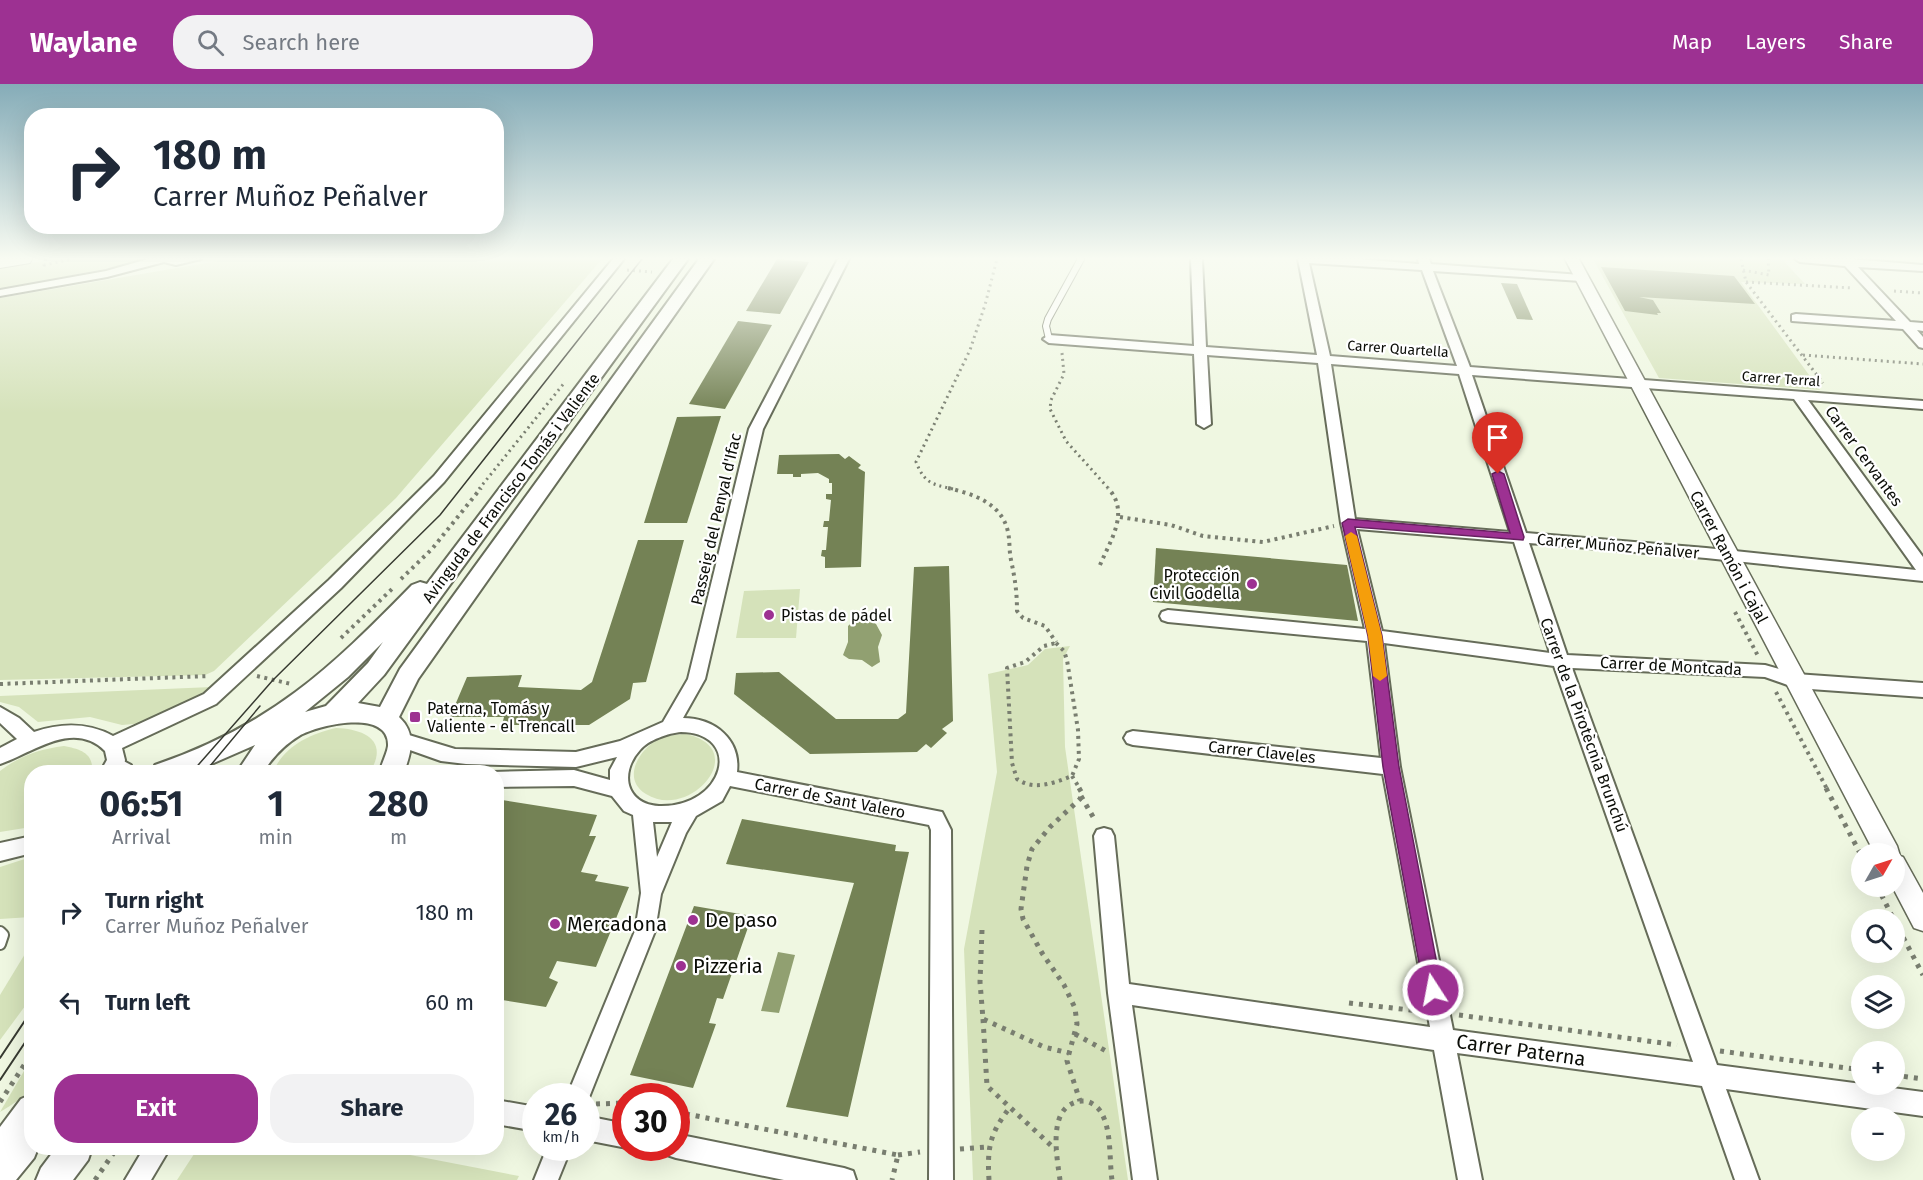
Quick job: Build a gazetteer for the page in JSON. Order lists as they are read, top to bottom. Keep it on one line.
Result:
{"streets":{"main road":["Avinguda de Francisco Tomás i Valiente"],"street":["Carrer Quartella","Carrer Terral","Carrer Cervantes","Passeig del Penyal d'Ifac","Carrer Muñoz Peñalver","Carrer Ramón i Cajal","Carrer de Montcada","Carrer de la Pirotècnia Brunchú","Carrer Claveles","Carrer de Sant Valero","Carrer Paterna"]},"crossings":[["Carrer Quartella","Carrer Terral"],["Carrer Quartella","Carrer Ramón i Cajal"],["Carrer Quartella","Carrer de la Pirotècnia Brunchú"],["Carrer Terral","Carrer Cervantes"],["Carrer Terral","Carrer Ramón i Cajal"],["Passeig del Penyal d'Ifac","Carrer de Sant Valero"],["Carrer Muñoz Peñalver","Carrer Ramón i Cajal"],["Carrer Muñoz Peñalver","Carrer de la Pirotècnia Brunchú"],["Carrer Ramón i Cajal","Carrer de Montcada"],["Carrer de Montcada","Carrer de la Pirotècnia Brunchú"],["Carrer de la Pirotècnia Brunchú","Carrer Paterna"]],"places":{"other":["Protección Civil Godella","Pistas de pádel","De paso","Mercadona","Pizzeria"],"transit":["Paterna, Tomás y Valiente - el Trencall"]},"north":"top right","page":{"header":"Waylane","search":"Search here","nav":["Map","Layers","Share"],"turn":["180 m","Carrer Muñoz Peñalver"],"eta":["06:51","Arrival","1","min","280","m"],"map_buttons":["+","−"],"list":[{"name":"Turn right","note":"Carrer Muñoz Peñalver","value":"180 m"},{"name":"Turn left","value":"60 m"}],"buttons":["Exit","Share"],"speed":"26 km/h","limit":"30"}}
